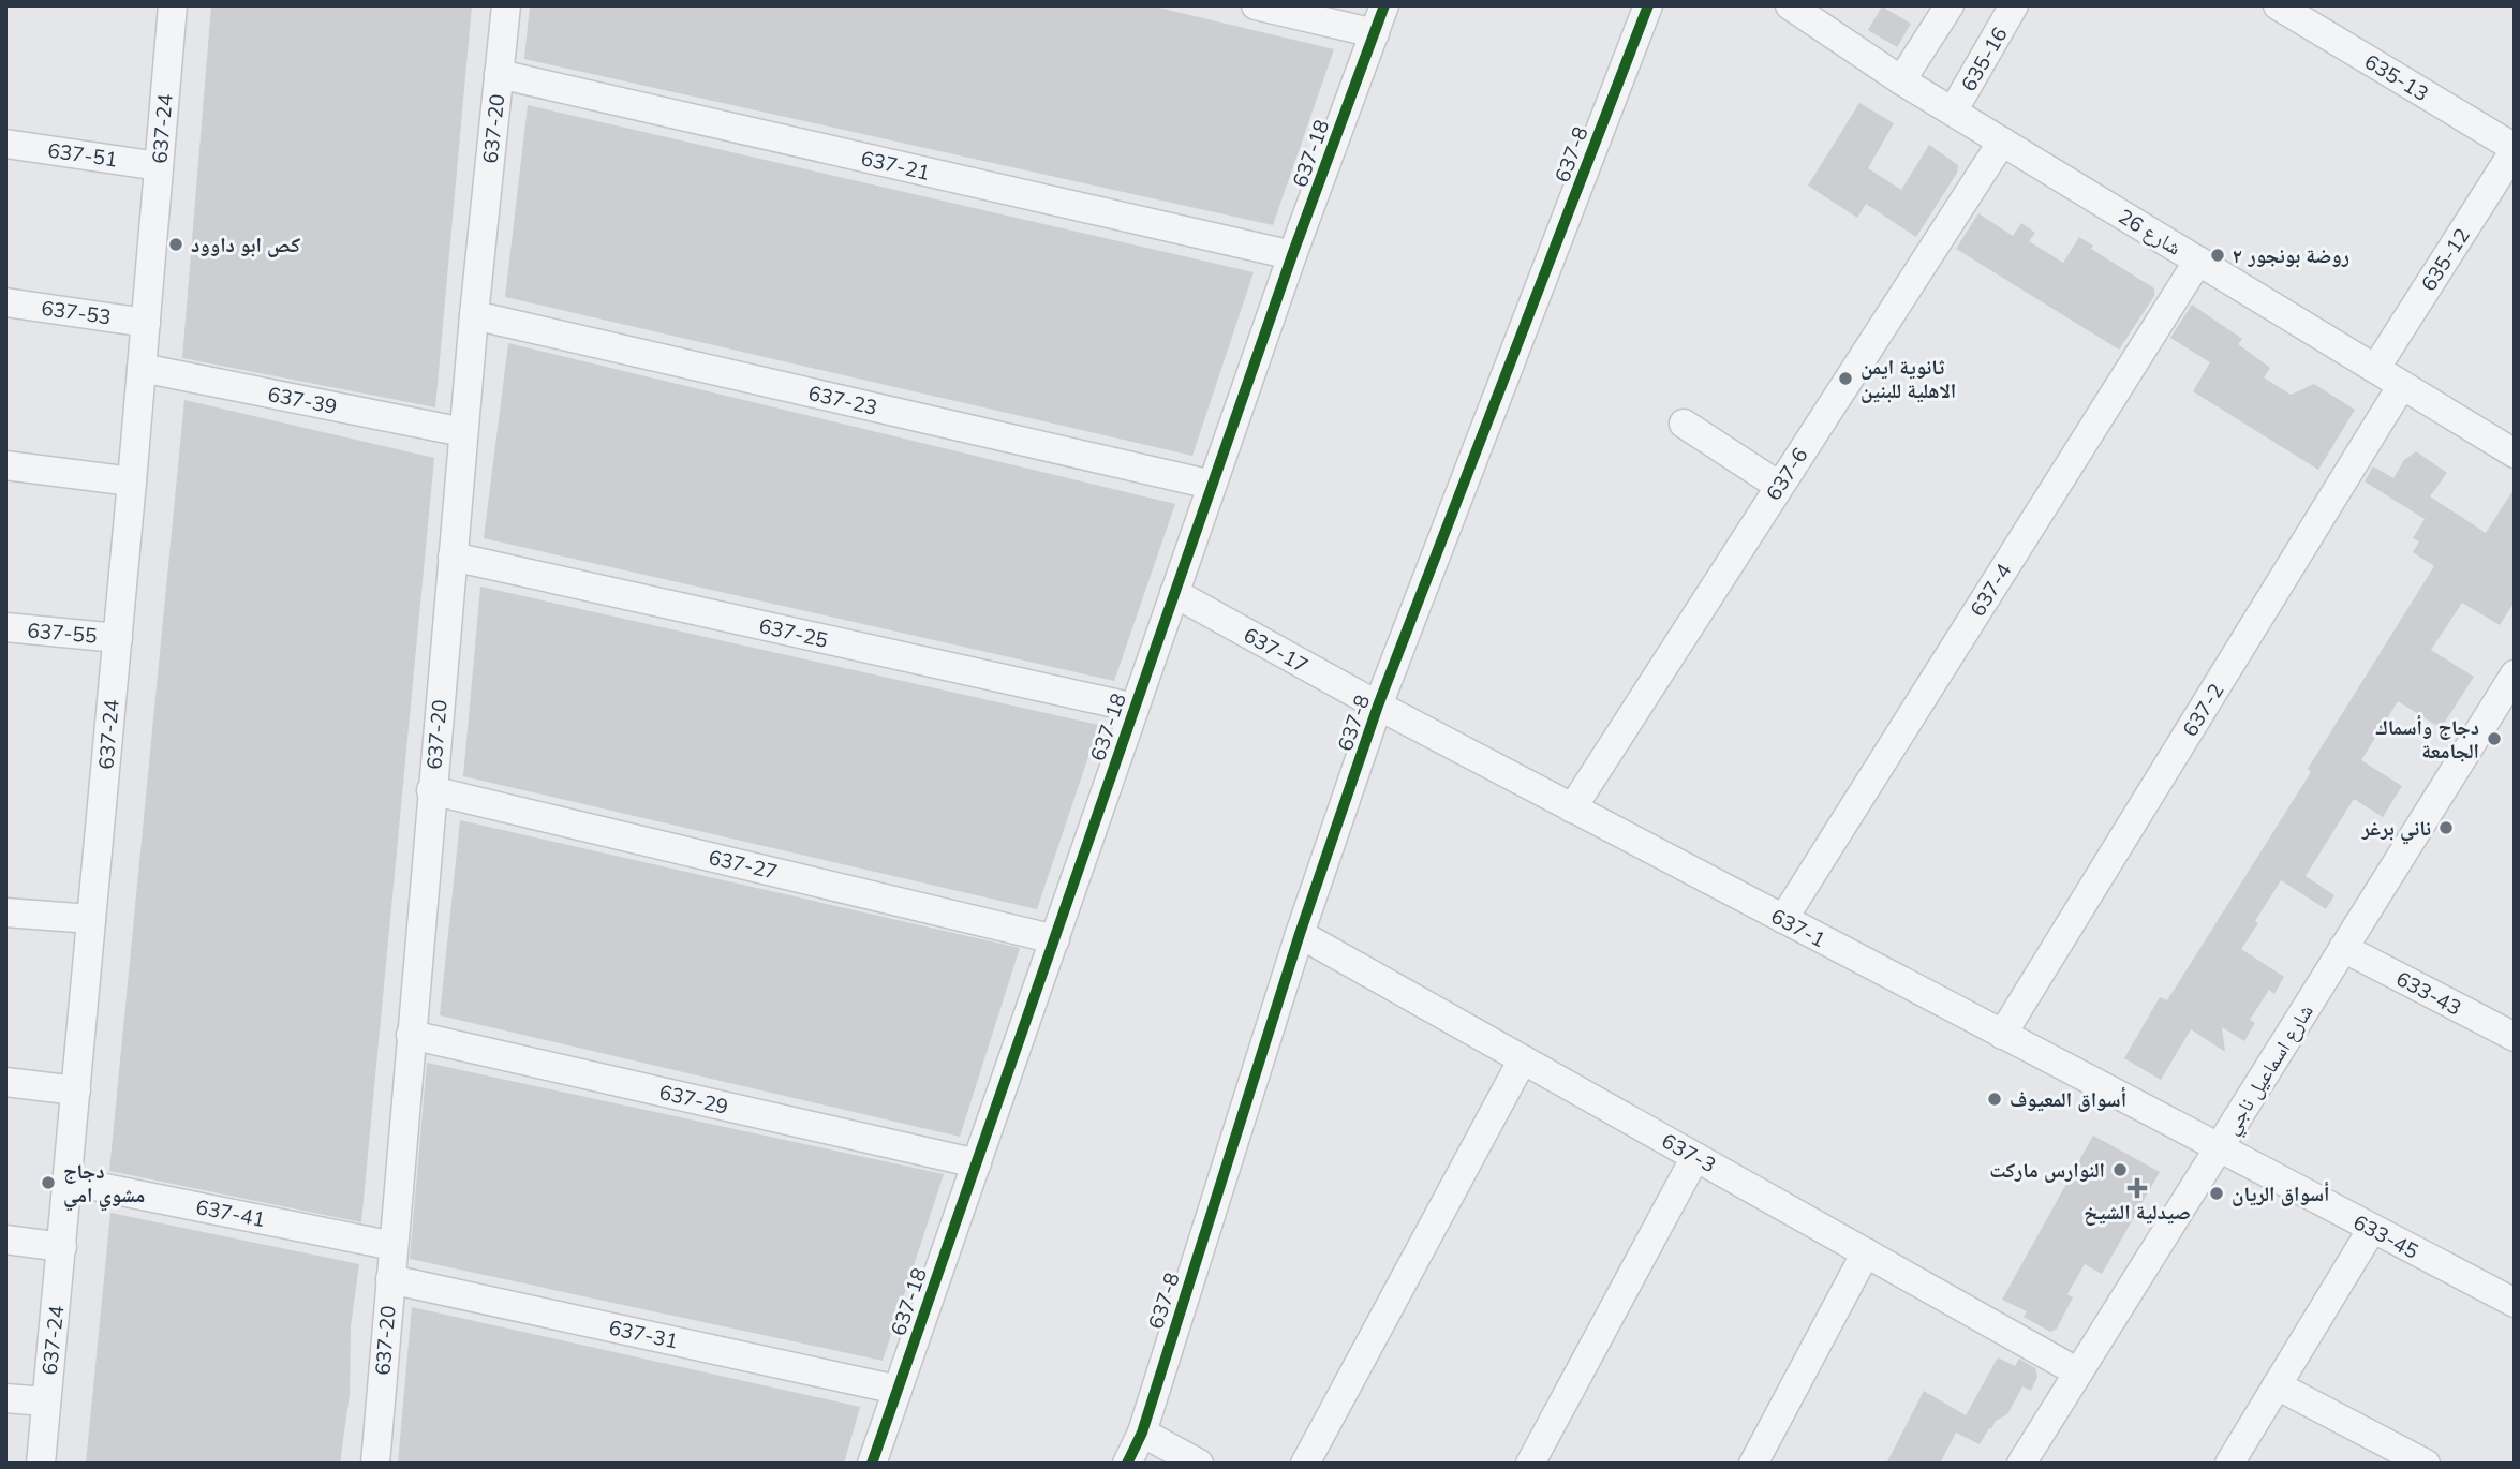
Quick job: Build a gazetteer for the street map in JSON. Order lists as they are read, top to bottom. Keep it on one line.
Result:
{"streets":{"street":["635-16","635-13","637-24","637-20","637-18","637-51","637-8","637-21","شارع 26","635-12","637-53","637-39","637-23","637-6","637-4","637-55","637-25","637-17","637-2","637-27","637-1","633-43","شارع اسماعيل ناجي","637-29","637-3","637-41","633-45","637-31"]},"crossings":[["635-16","شارع 26"],["635-13","635-12"],["637-24","637-51"],["637-24","637-53"],["637-24","637-39"],["637-24","637-55"],["637-24","637-41"],["637-20","637-21"],["637-20","637-39"],["637-20","637-23"],["637-20","637-25"],["637-20","637-27"],["637-20","637-29"],["637-20","637-41"],["637-20","637-31"],["637-18","637-21"],["637-18","637-23"],["637-18","637-25"],["637-18","637-17"],["637-18","637-27"],["637-18","637-29"],["637-18","637-31"],["637-8","637-17"],["637-8","637-1"],["637-8","637-3"],["شارع 26","635-12"],["شارع 26","637-6"],["شارع 26","637-4"],["شارع 26","637-2"],["637-6","637-1"],["637-4","637-1"],["637-17","637-1"],["637-2","637-1"],["637-1","شارع اسماعيل ناجي"],["637-1","633-45"],["633-43","شارع اسماعيل ناجي"],["شارع اسماعيل ناجي","637-3"],["شارع اسماعيل ناجي","633-45"]],"places":{"other":["كص ابو داوود","روضة بونجور ٢","ثانوية ايمن الاهلية للبنين","دجاج وأسماك الجامعة","ناني برغر","أسواق المعيوف","النوارس ماركت","دجاج مشوي امي","أسواق الريان"],"health":["صيدلية الشيخ"]}}
